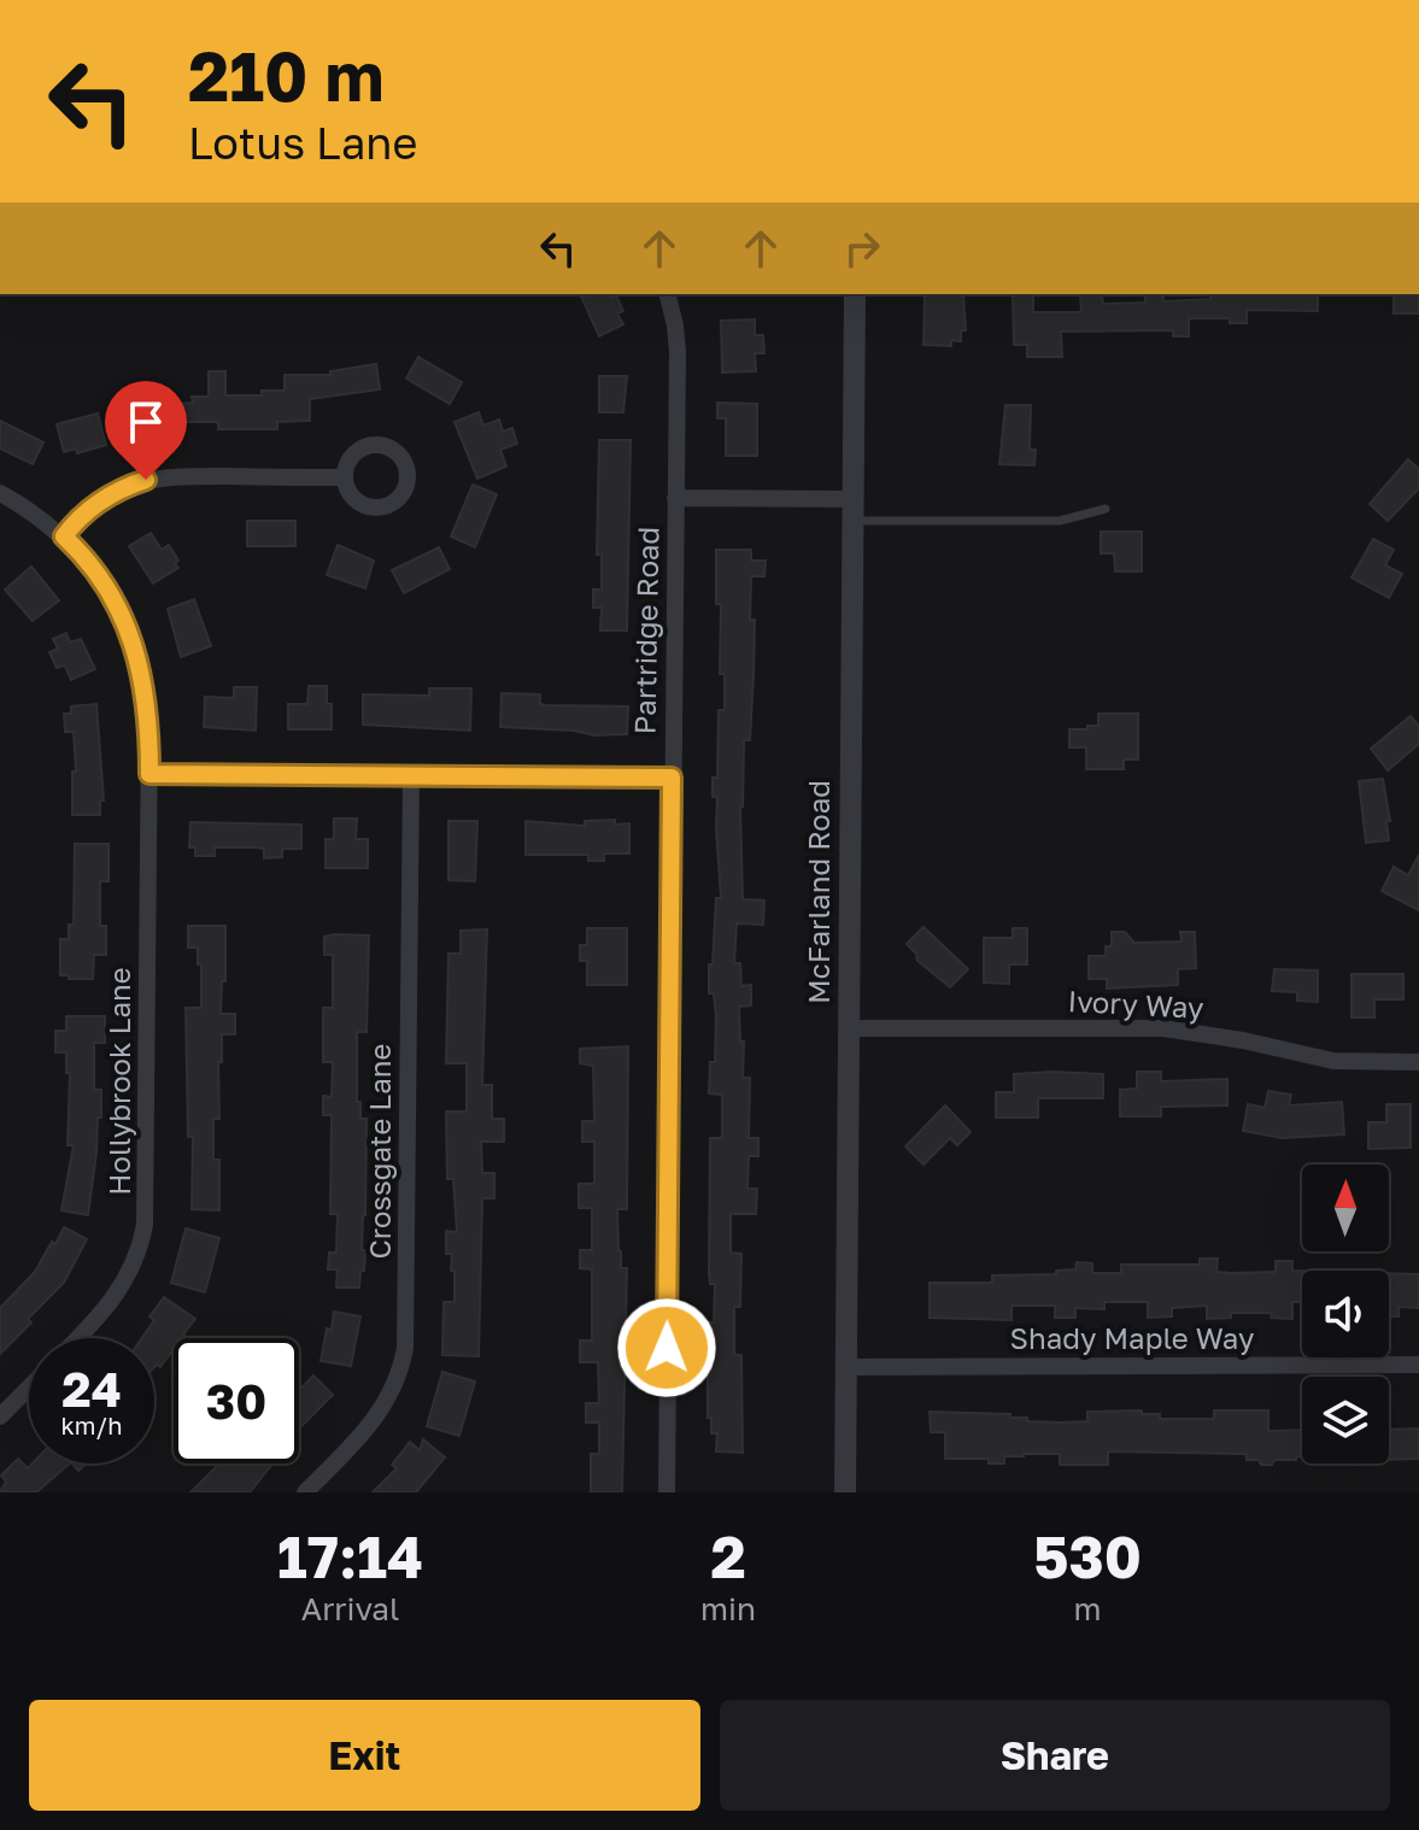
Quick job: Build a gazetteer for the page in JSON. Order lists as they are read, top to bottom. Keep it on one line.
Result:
{"streets":{"street":["Partridge Road","McFarland Road","Ivory Way","Hollybrook Lane","Crossgate Lane","Shady Maple Way"]},"crossings":[["McFarland Road","Ivory Way"],["McFarland Road","Shady Maple Way"]],"north":"top","page":{"turn":["210 m","Lotus Lane"],"speed":"24 km/h","limit":"30","eta":["17:14","Arrival","2","min","530","m"],"buttons":["Exit","Share"]}}
